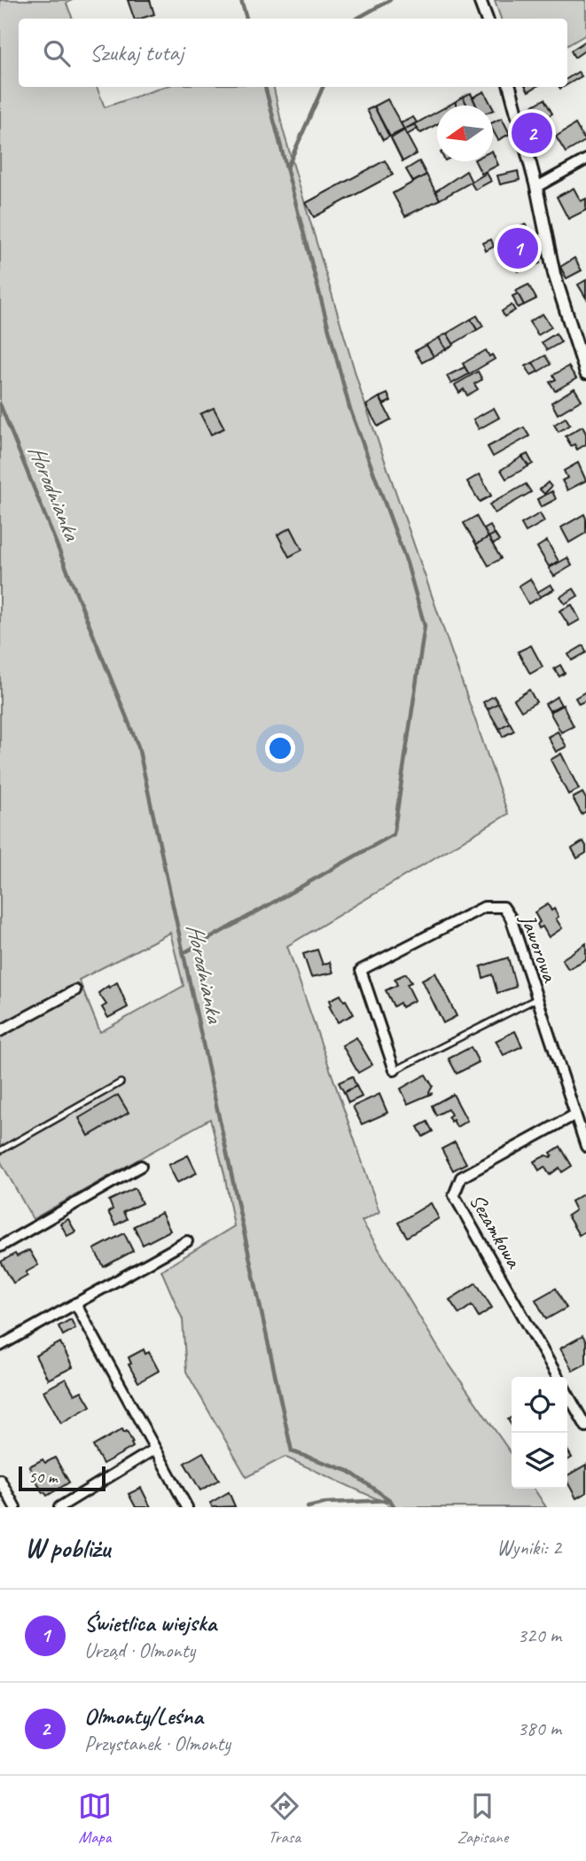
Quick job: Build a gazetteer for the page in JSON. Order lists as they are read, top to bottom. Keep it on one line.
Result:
{"streets":{"street":["Jaworowa","Sezamkowa"]},"crossings":[["Jaworowa","Sezamkowa"]],"water":["Horodnianka"],"scale_bar":"50 m","north":"left","page":{"search":"Szukaj tutaj","pins":["2","1"],"scale":"50 m","heading":["W pobliżu","Wyniki: 2"],"list":[{"mark":"1","name":"Świetlica wiejska","note":"Urząd · Olmonty","value":"320 m"},{"mark":"2","name":"Olmonty/Leśna","note":"Przystanek · Olmonty","value":"380 m"}],"nav":["Mapa","Trasa","Zapisane"]}}
